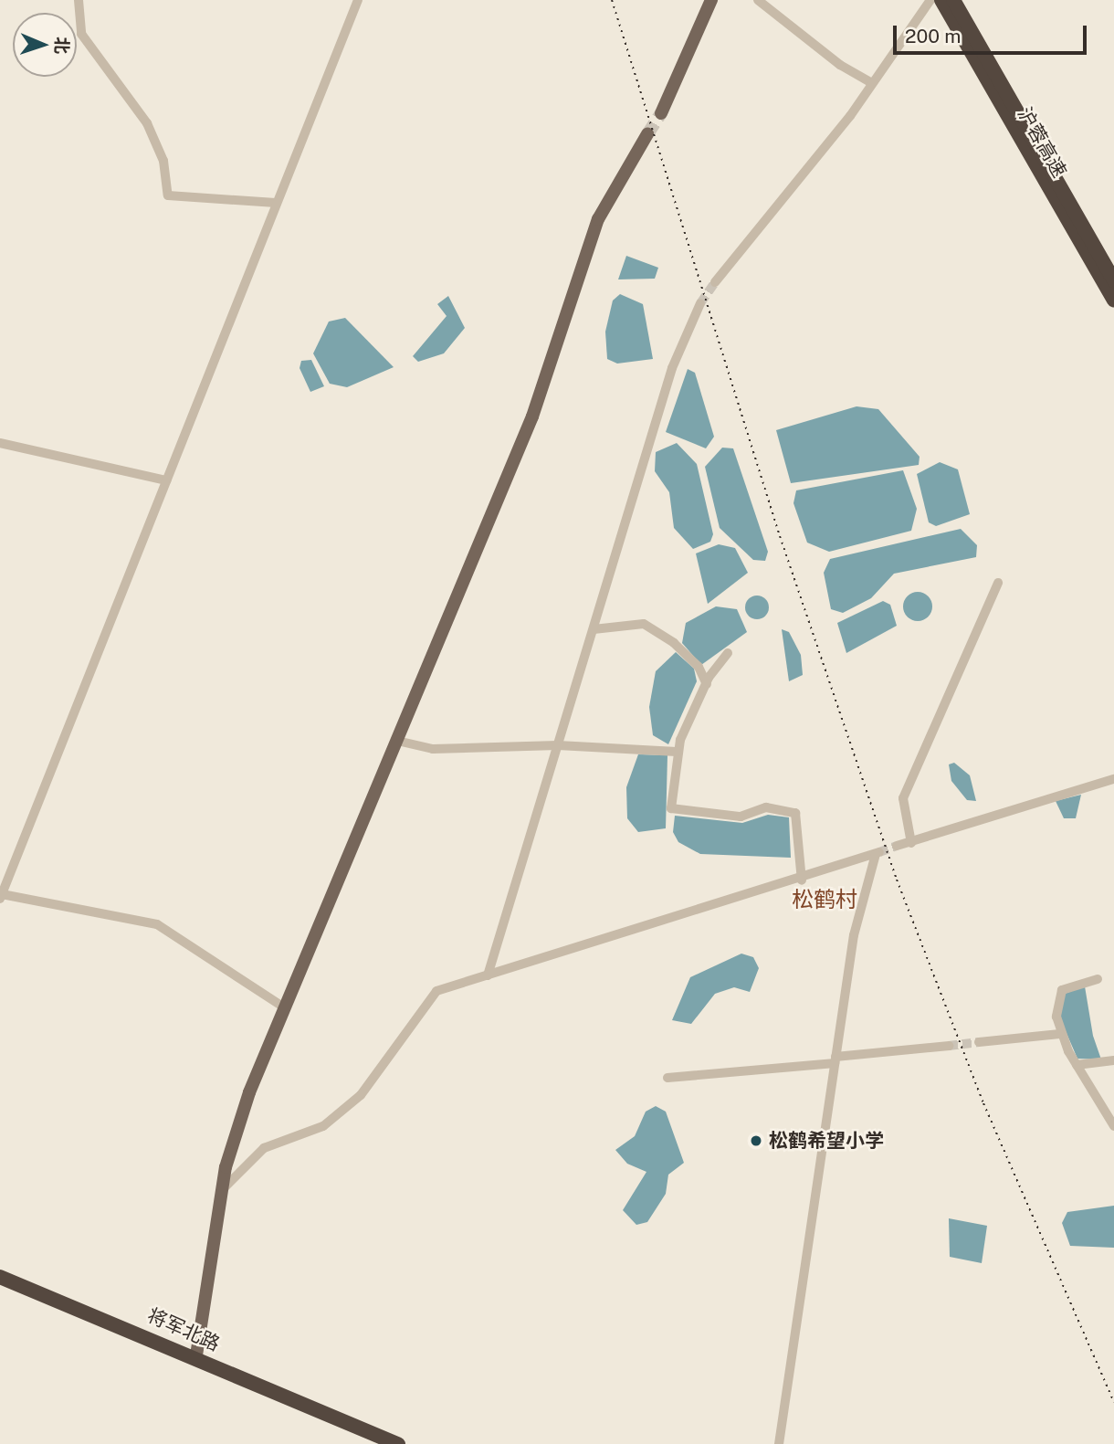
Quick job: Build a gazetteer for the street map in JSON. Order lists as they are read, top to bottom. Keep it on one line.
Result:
{"streets":{"highway":["沪蓉高速","将军北路"]},"districts":["松鹤村"],"places":["松鹤希望小学"],"scale_bar":"200 m","north":"right"}
